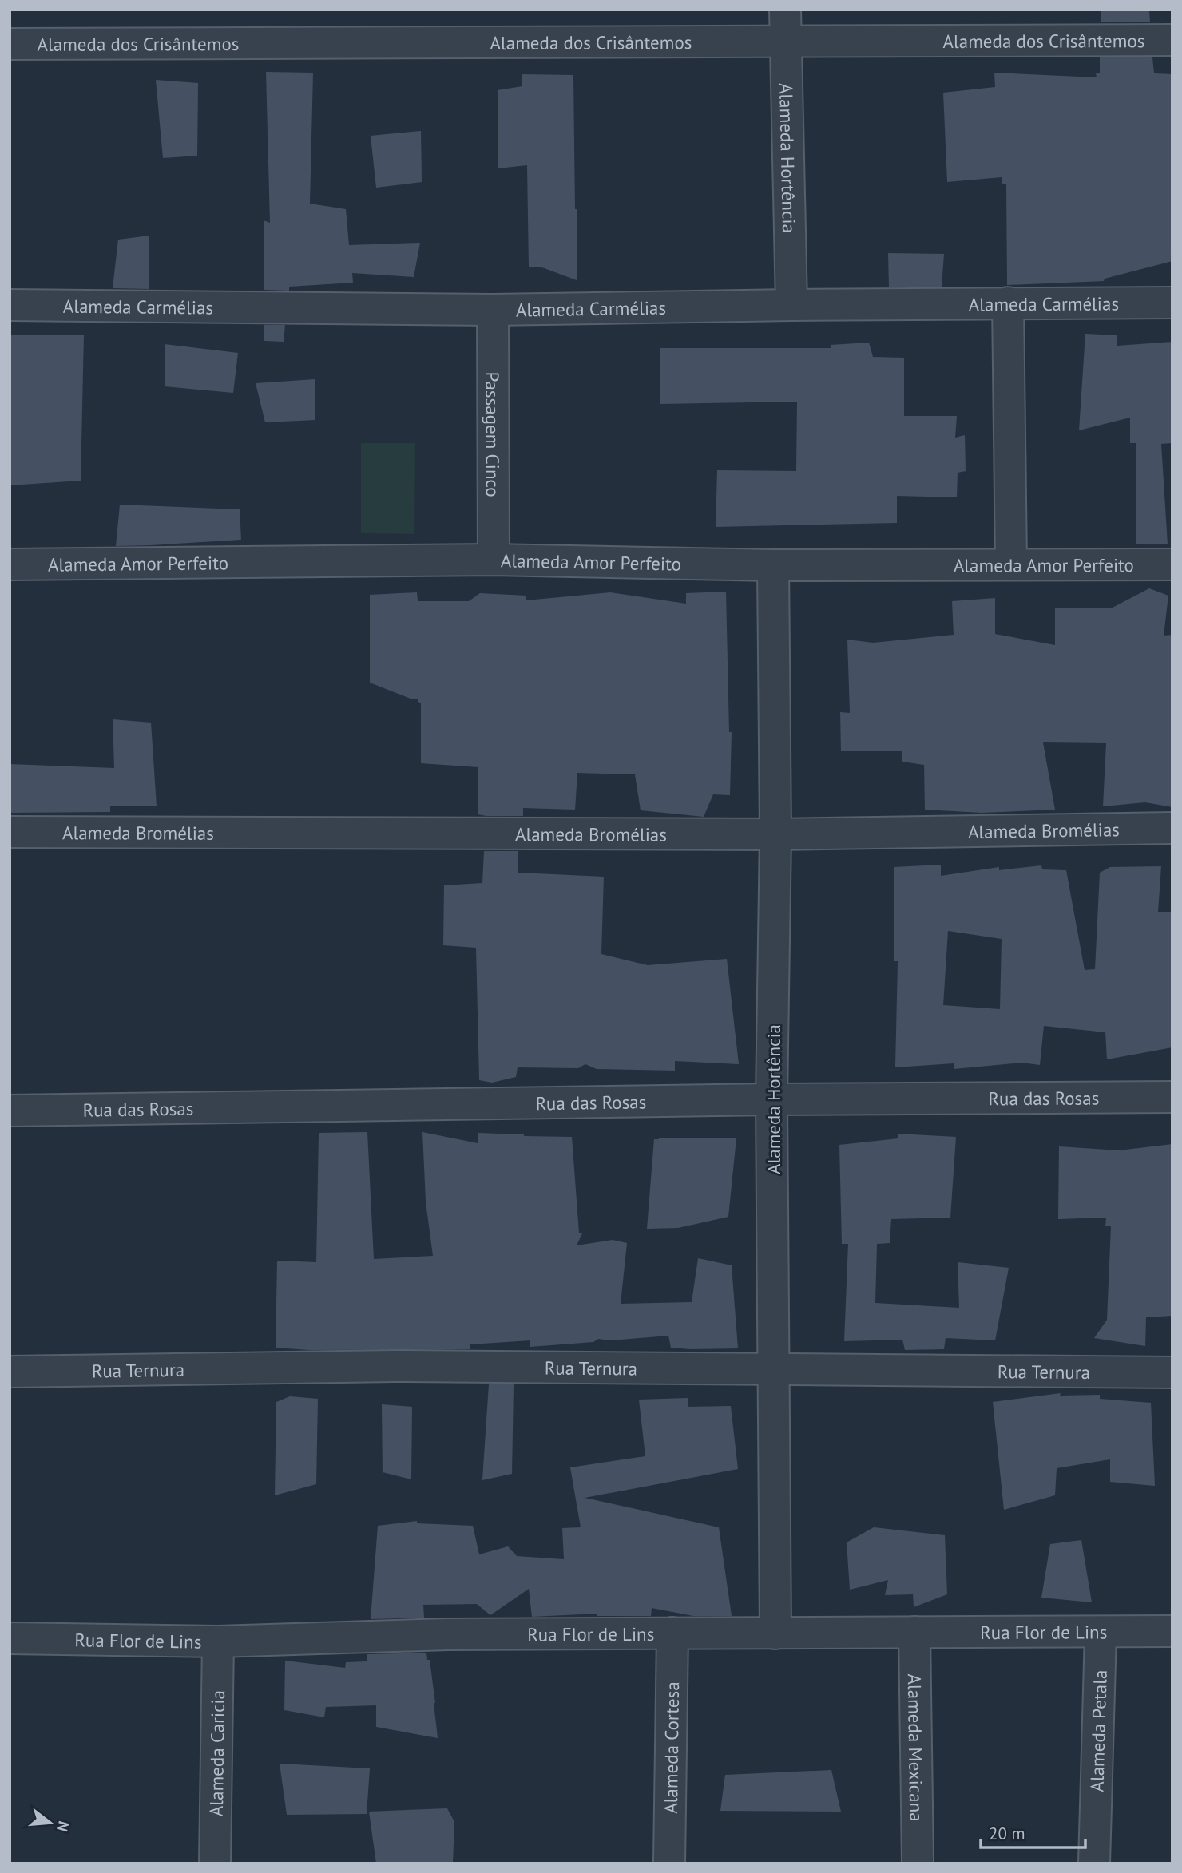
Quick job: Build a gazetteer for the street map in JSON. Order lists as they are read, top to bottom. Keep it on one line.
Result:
{"streets":{"street":["Alameda dos Crisântemos","Alameda Hortência","Alameda Carmélias","Passagem Cinco","Alameda Amor Perfeito","Alameda Bromélias","Rua das Rosas","Rua Ternura","Rua Flor de Lins","Alameda Petala","Alameda Cortesa","Alameda Mexicana","Alameda Caricia"]},"crossings":[["Alameda dos Crisântemos","Alameda Hortência"],["Alameda Hortência","Alameda Carmélias"],["Alameda Hortência","Alameda Amor Perfeito"],["Alameda Hortência","Alameda Bromélias"],["Alameda Hortência","Rua das Rosas"],["Alameda Hortência","Rua Ternura"],["Alameda Hortência","Rua Flor de Lins"],["Alameda Carmélias","Passagem Cinco"],["Passagem Cinco","Alameda Amor Perfeito"],["Rua Flor de Lins","Alameda Petala"],["Rua Flor de Lins","Alameda Cortesa"],["Rua Flor de Lins","Alameda Mexicana"],["Rua Flor de Lins","Alameda Caricia"]],"scale_bar":"20 m","north":"right"}
